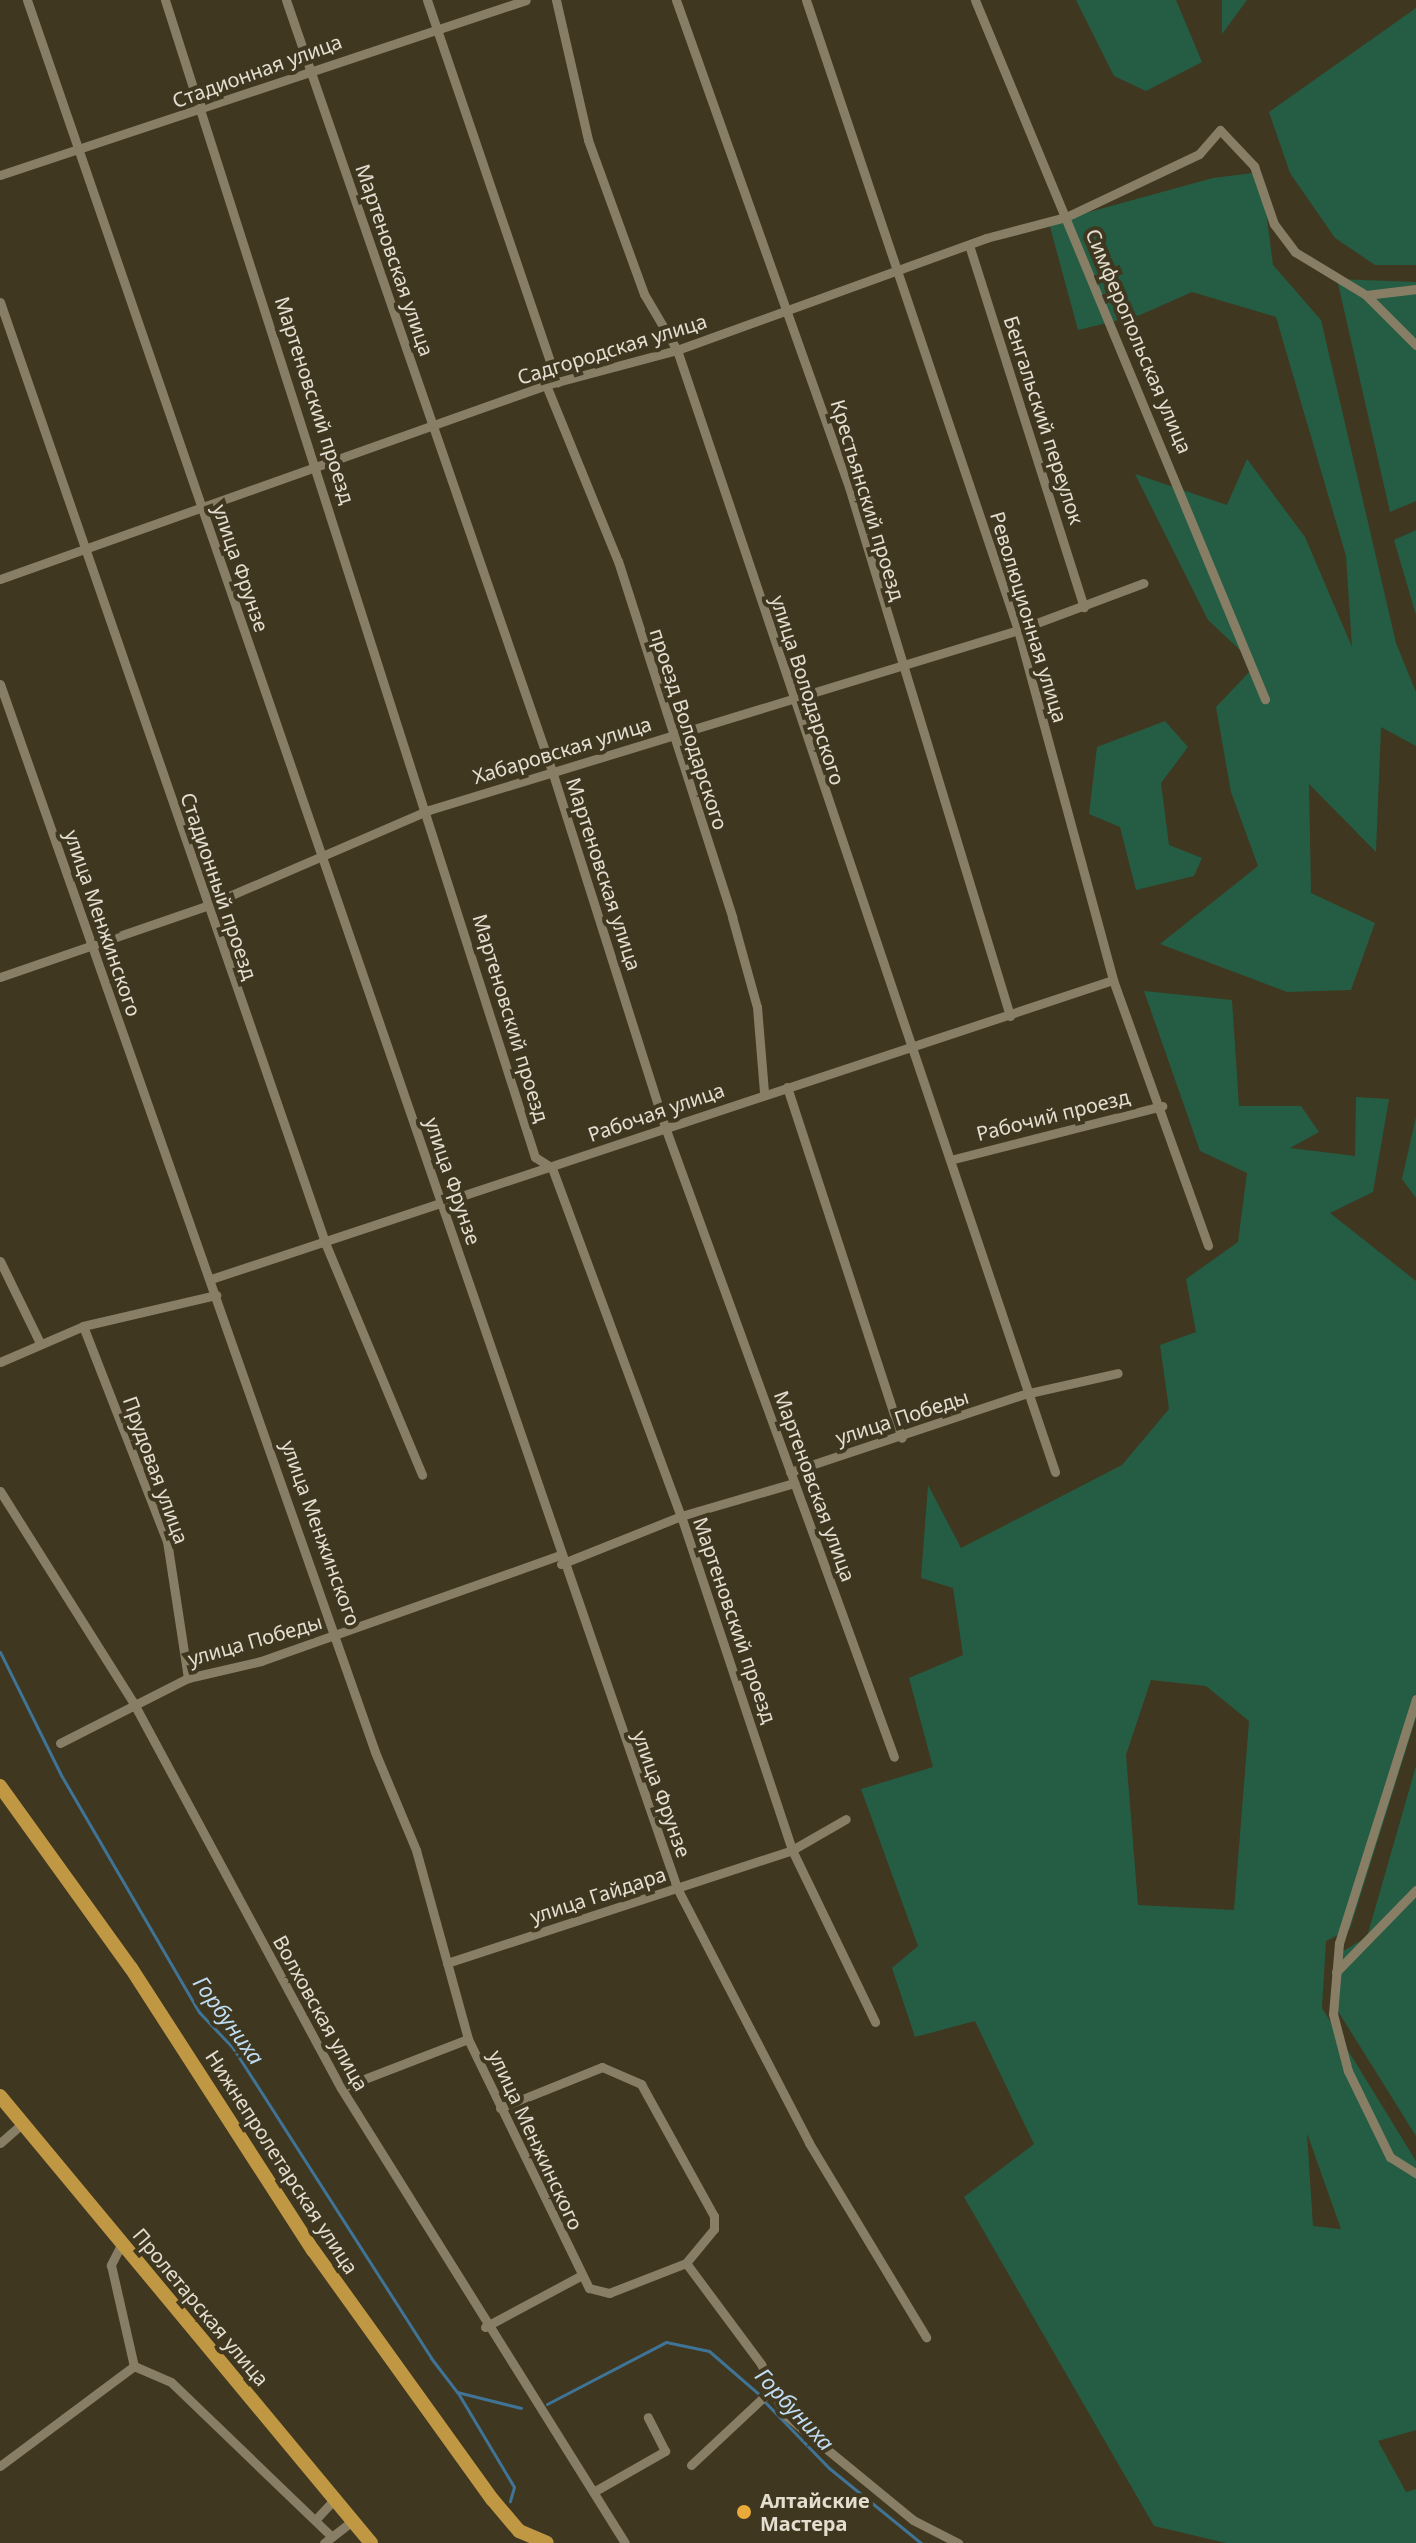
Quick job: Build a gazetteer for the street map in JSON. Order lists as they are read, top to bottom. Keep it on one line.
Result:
{"streets":{"main road":["Нижнепролетарская улица","Пролетарская улица"],"street":["Стадионная улица","Мартеновская улица","Симферопольская улица","Садгородская улица","Мартеновский проезд","Бенгальский переулок","Крестьянский проезд","улица Фрунзе","Революционная улица","улица Володарского","проезд Володарского","Хабаровская улица","Стадионный проезд","улица Менжинского","Рабочая улица","Рабочий проезд","улица Победы","Прудовая улица","улица Гайдара","Волховская улица"]},"crossings":[["Стадионная улица","Мартеновская улица"],["Стадионная улица","Мартеновский проезд"],["Стадионная улица","улица Фрунзе"],["Мартеновская улица","Садгородская улица"],["Мартеновская улица","Хабаровская улица"],["Мартеновская улица","Рабочая улица"],["Мартеновская улица","улица Победы"],["Симферопольская улица","Садгородская улица"],["Садгородская улица","Мартеновский проезд"],["Садгородская улица","Бенгальский переулок"],["Садгородская улица","Крестьянский проезд"],["Садгородская улица","улица Фрунзе"],["Садгородская улица","Революционная улица"],["Садгородская улица","улица Володарского"],["Садгородская улица","проезд Володарского"],["Садгородская улица","Стадионный проезд"],["Мартеновский проезд","Хабаровская улица"],["Мартеновский проезд","Рабочая улица"],["Мартеновский проезд","улица Победы"],["Мартеновский проезд","улица Гайдара"],["Бенгальский переулок","Хабаровская улица"],["Крестьянский проезд","Хабаровская улица"],["Крестьянский проезд","Рабочая улица"],["улица Фрунзе","Хабаровская улица"],["улица Фрунзе","Рабочая улица"],["улица Фрунзе","улица Победы"],["улица Фрунзе","улица Гайдара"],["Революционная улица","Хабаровская улица"],["Революционная улица","Рабочая улица"],["Революционная улица","Рабочий проезд"],["улица Володарского","Хабаровская улица"],["улица Володарского","Рабочая улица"],["улица Володарского","Рабочий проезд"],["улица Володарского","улица Победы"],["проезд Володарского","Хабаровская улица"],["проезд Володарского","Рабочая улица"],["Хабаровская улица","Стадионный проезд"],["Хабаровская улица","улица Менжинского"],["Стадионный проезд","Рабочая улица"],["улица Менжинского","Рабочая улица"],["улица Менжинского","улица Победы"],["улица Менжинского","улица Гайдара"],["улица Победы","Прудовая улица"],["улица Победы","Волховская улица"]],"water":["Горбуниха"],"places":["Алтайские Мастера"]}
